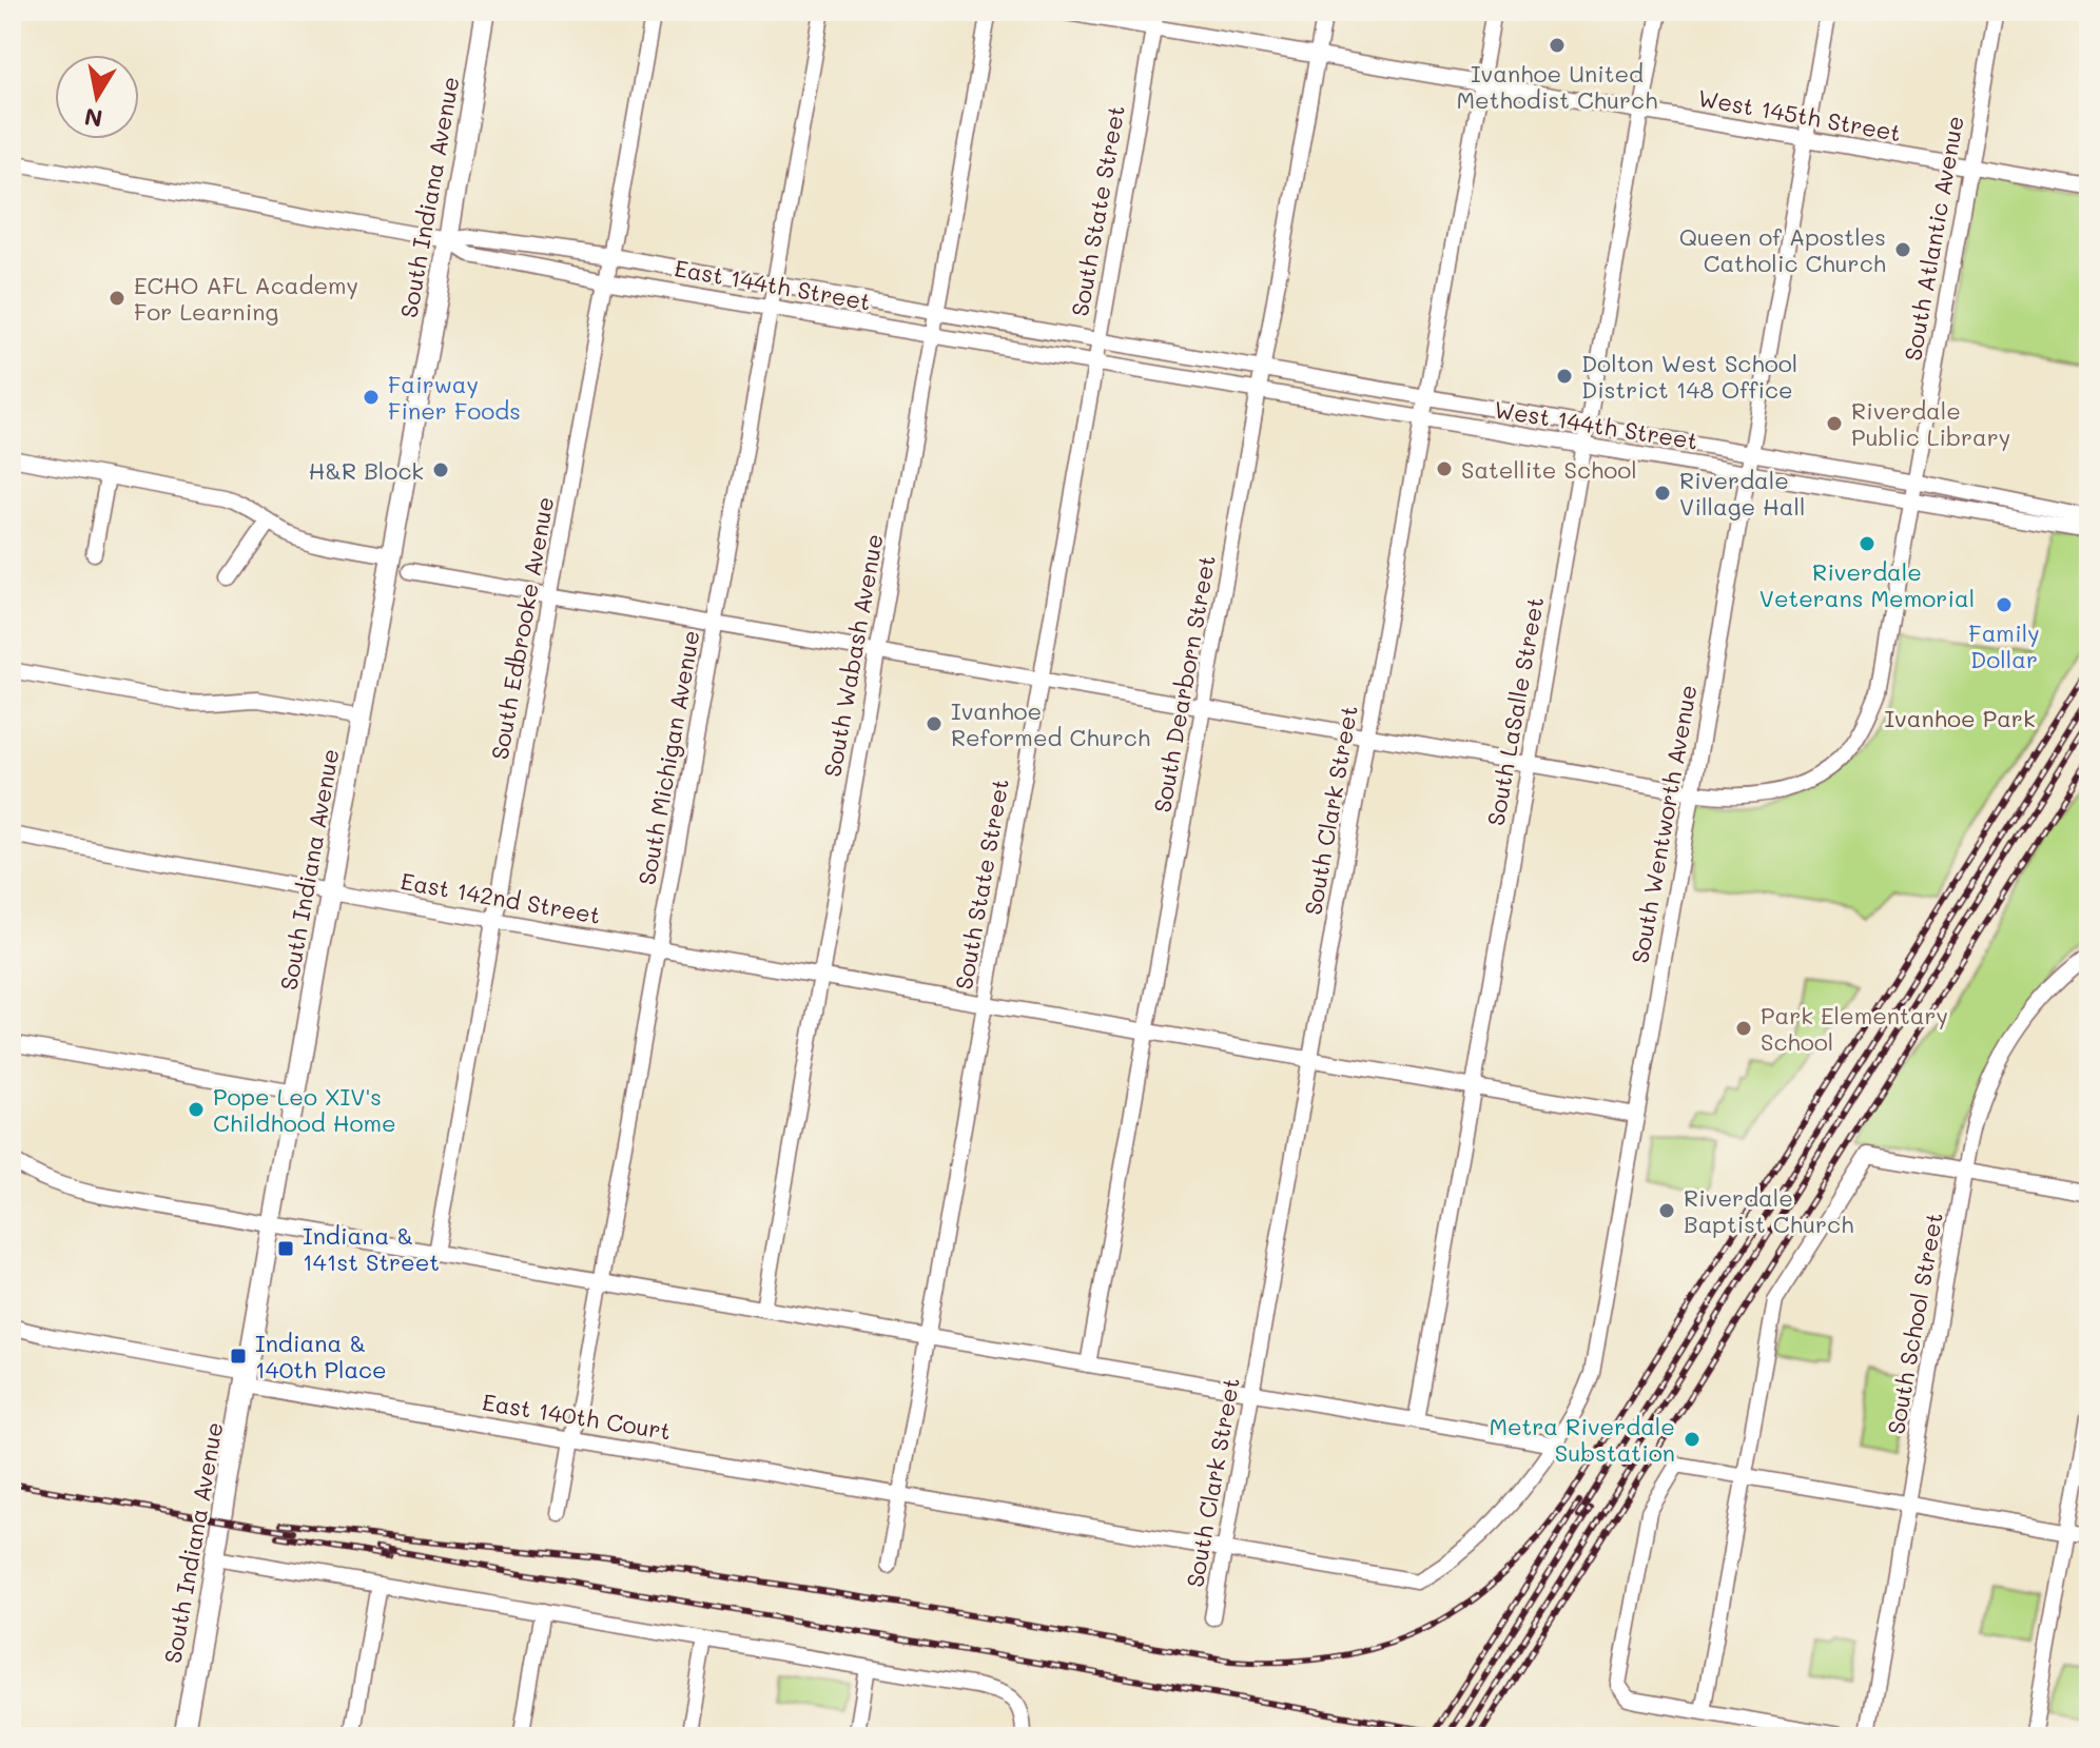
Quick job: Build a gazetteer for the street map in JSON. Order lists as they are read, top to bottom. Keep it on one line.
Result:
{"streets":{"main road":["South Indiana Avenue"],"street":["West 145th Street","South State Street","South Atlantic Avenue","East 144th Street","West 144th Street","South Edbrooke Avenue","South Wabash Avenue","South Dearborn Street","South LaSalle Street","South Michigan Avenue","South Clark Street","South Wentworth Avenue","East 142nd Street","South School Street","East 140th Court"]},"crossings":[["West 145th Street","South State Street"],["West 145th Street","South Atlantic Avenue"],["West 145th Street","South Dearborn Street"],["West 145th Street","South LaSalle Street"],["West 145th Street","South Clark Street"],["West 145th Street","South Wentworth Avenue"],["South Indiana Avenue","East 144th Street"],["South Indiana Avenue","East 142nd Street"],["South Indiana Avenue","East 140th Court"],["South State Street","South Atlantic Avenue"],["South State Street","East 144th Street"],["South State Street","West 144th Street"],["South State Street","East 142nd Street"],["South State Street","East 140th Court"],["South Atlantic Avenue","West 144th Street"],["South Atlantic Avenue","South Edbrooke Avenue"],["South Atlantic Avenue","South Wabash Avenue"],["South Atlantic Avenue","South Dearborn Street"],["South Atlantic Avenue","South LaSalle Street"],["South Atlantic Avenue","South Michigan Avenue"],["South Atlantic Avenue","South Clark Street"],["South Atlantic Avenue","South Wentworth Avenue"],["East 144th Street","West 144th Street"],["East 144th Street","South Edbrooke Avenue"],["East 144th Street","South Wabash Avenue"],["East 144th Street","South Michigan Avenue"],["West 144th Street","South Dearborn Street"],["West 144th Street","South LaSalle Street"],["West 144th Street","South Clark Street"],["West 144th Street","South Wentworth Avenue"],["South Edbrooke Avenue","East 142nd Street"],["South Wabash Avenue","East 142nd Street"],["South Dearborn Street","East 142nd Street"],["South LaSalle Street","East 142nd Street"],["South Michigan Avenue","East 142nd Street"],["South Michigan Avenue","East 140th Court"],["South Clark Street","East 142nd Street"],["South Clark Street","East 140th Court"],["South Wentworth Avenue","East 142nd Street"],["South Wentworth Avenue","East 140th Court"]],"parks":["Ivanhoe Park"],"places":{"other":["Ivanhoe United Methodist Church","Queen of Apostles Catholic Church","ECHO AFL Academy For Learning","Dolton West School District 148 Office","Fairway Finer Foods","Riverdale Public Library","Satellite School","H&R Block","Riverdale Village Hall","Riverdale Veterans Memorial","Family Dollar","Ivanhoe Reformed Church","Park Elementary School","Pope Leo XIV's Childhood Home","Riverdale Baptist Church","Metra Riverdale Substation"],"transit":["Indiana & 141st Street","Indiana & 140th Place"]},"north":"bottom"}
